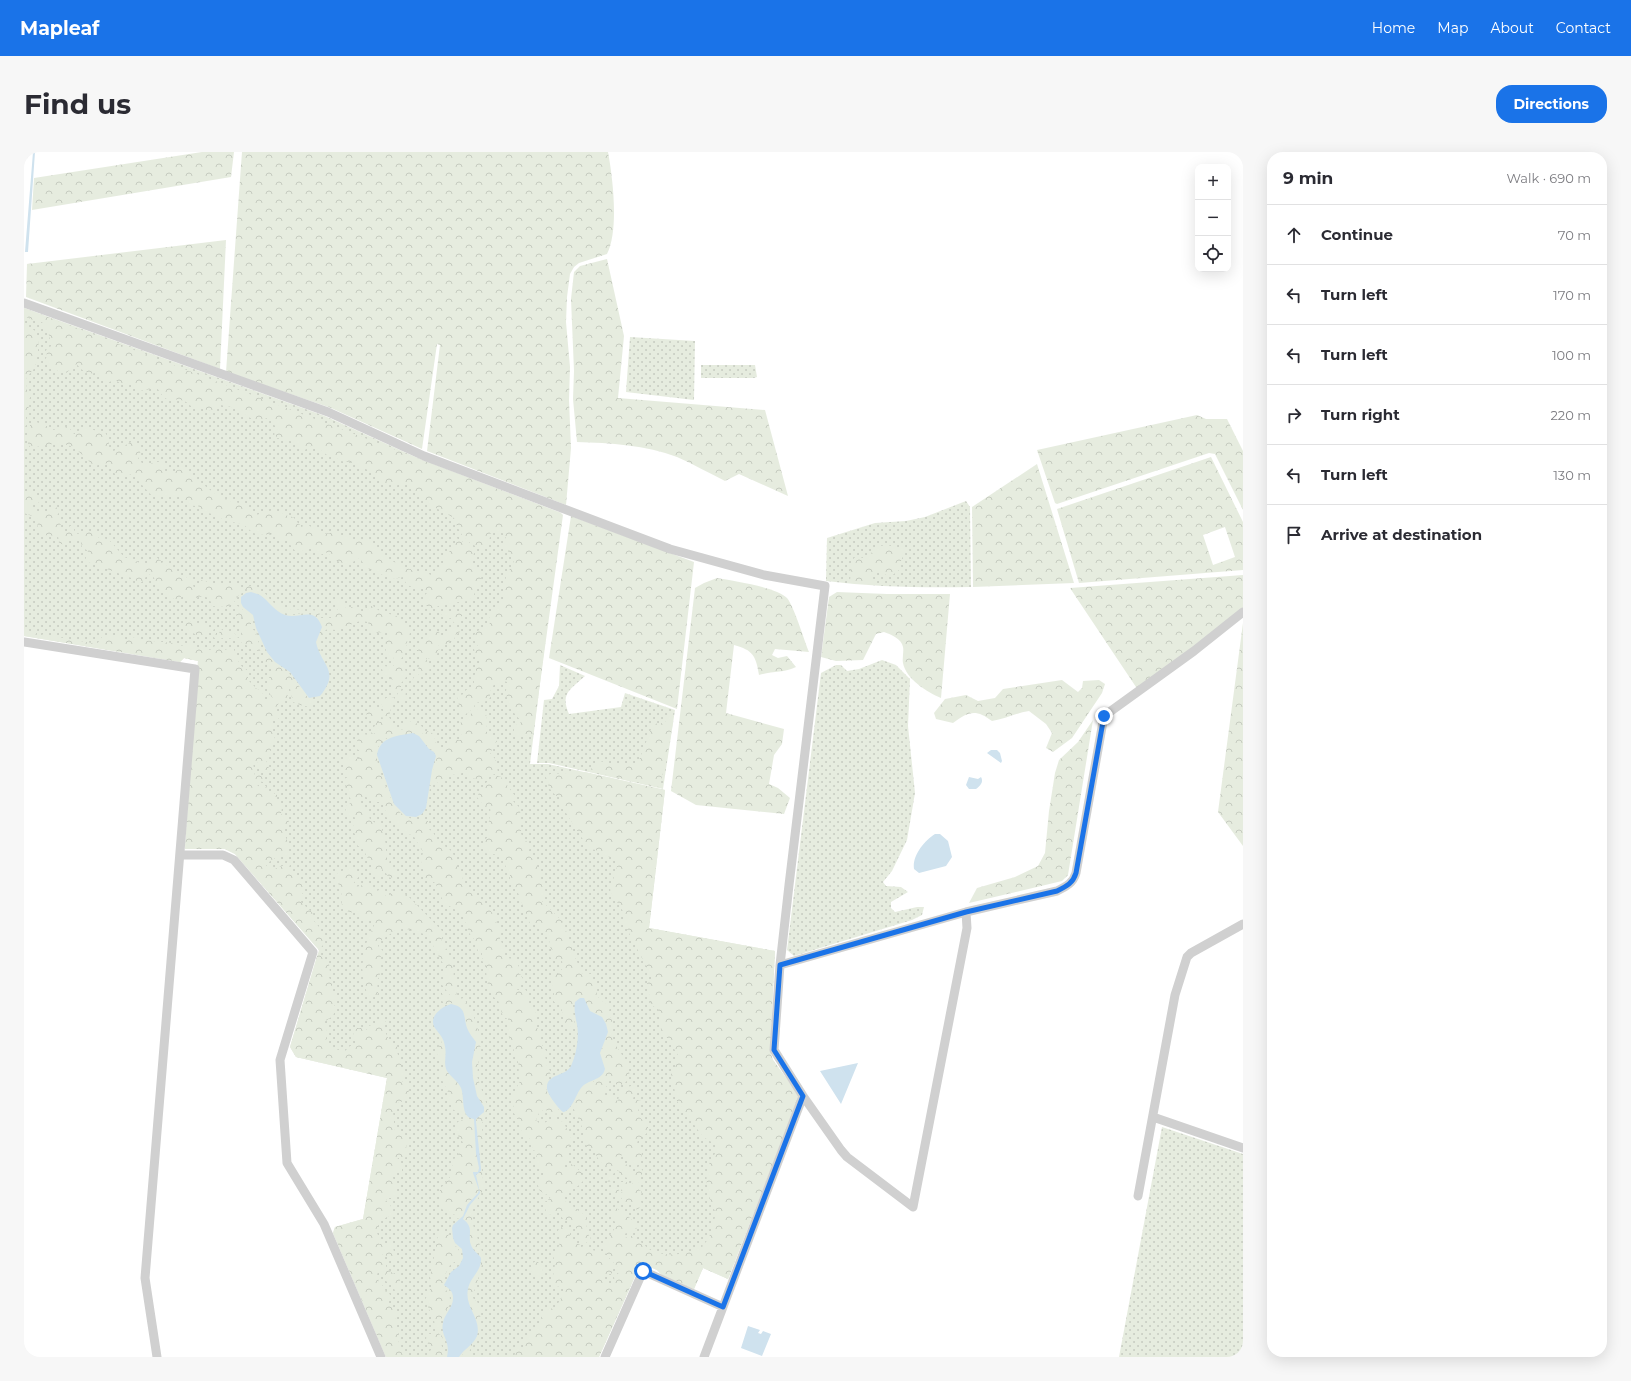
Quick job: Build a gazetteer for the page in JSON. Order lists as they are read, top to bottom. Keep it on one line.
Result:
{"page":{"header":"Mapleaf","nav":["Home","Map","About","Contact"],"buttons":"Directions","title":"Find us","heading":["9 min","Walk · 690 m"],"map_buttons":["+","−"],"list":[["Continue","70 m"],["Turn left","170 m"],["Turn left","100 m"],["Turn right","220 m"],["Turn left","130 m"],"Arrive at destination"]}}
